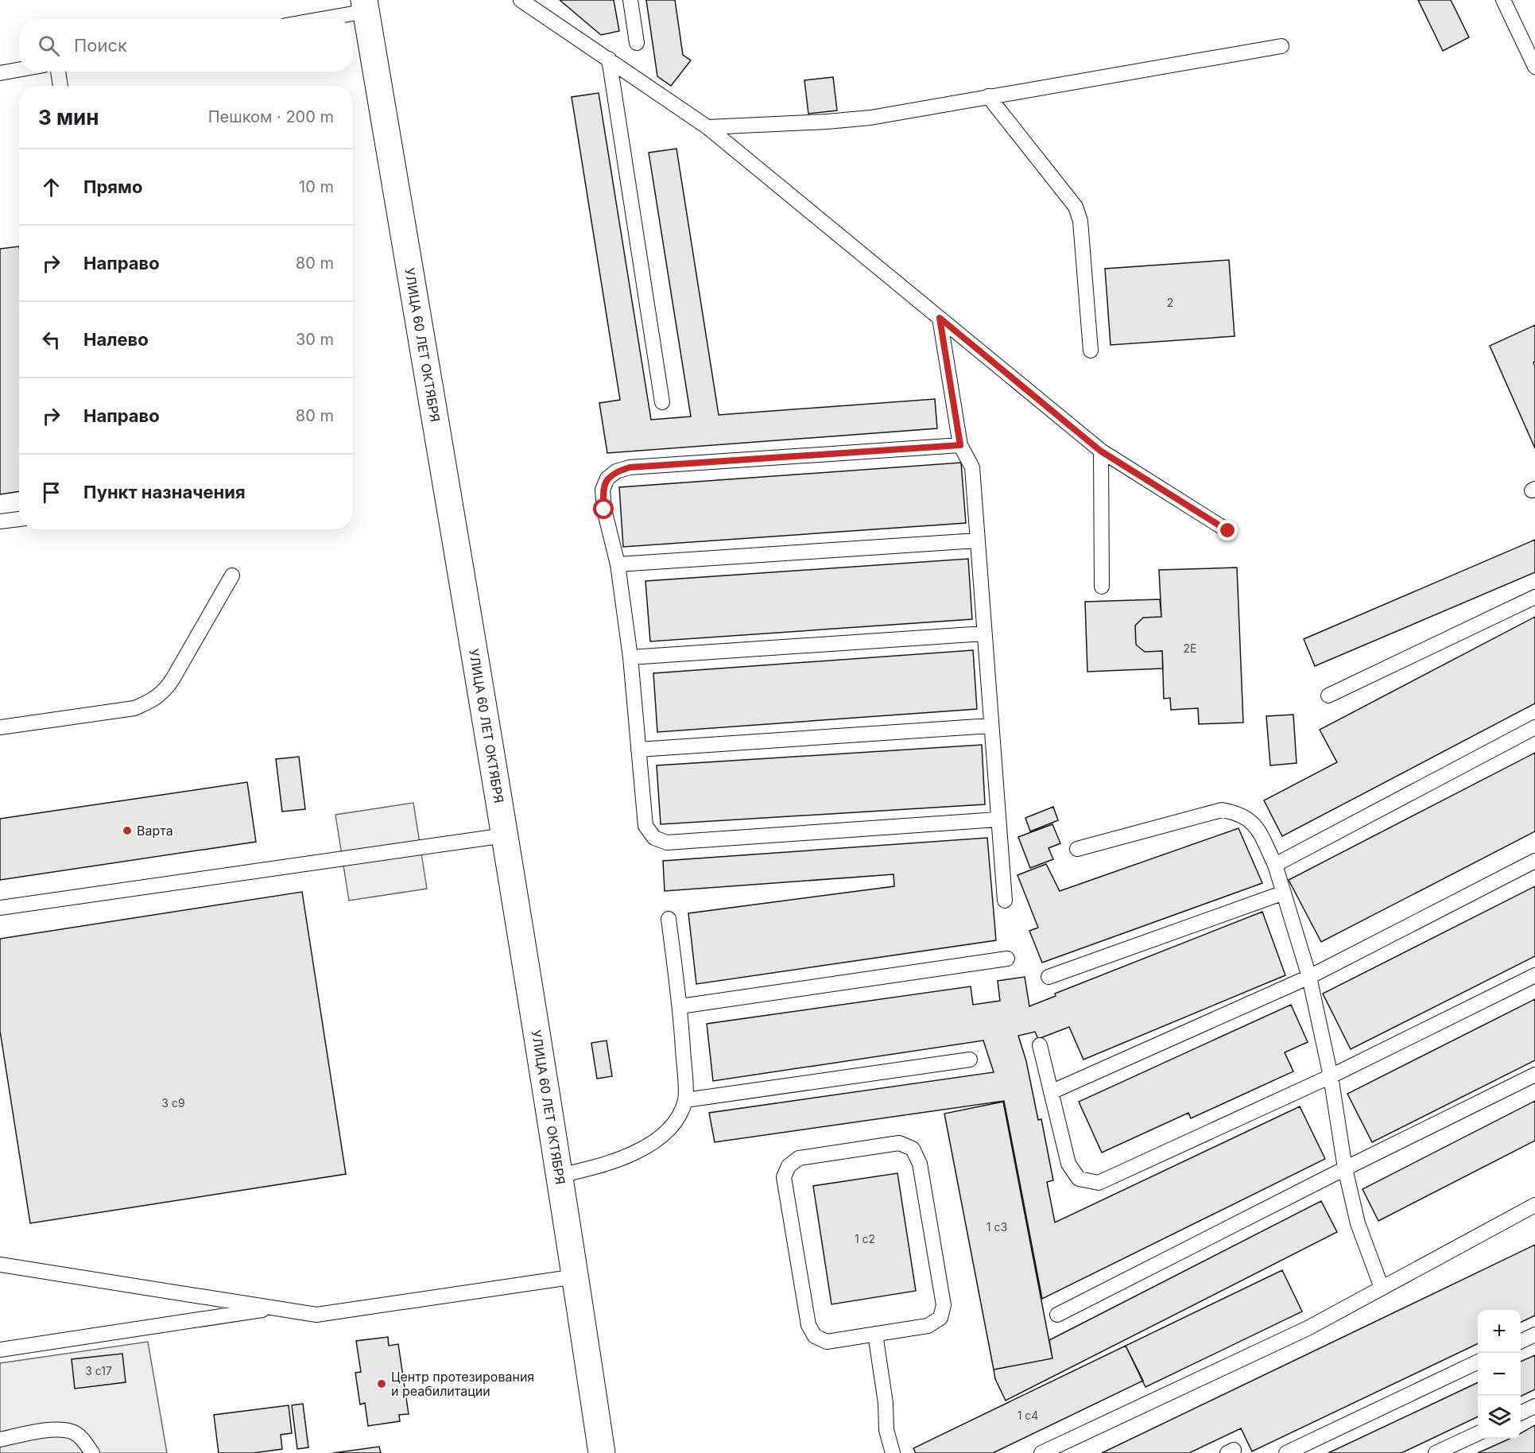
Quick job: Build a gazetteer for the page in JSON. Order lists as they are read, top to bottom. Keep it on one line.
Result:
{"streets":{"main road":["УЛИЦА 60 ЛЕТ ОКТЯБРЯ"]},"places":["Варта","Центр протезирования и реабилитации"],"house_numbers":["2","2Е","3 с9","1 с3","1 с2","3 с17","1 с4"],"page":{"search":"Поиск","heading":["3 мин","Пешком · 200 m"],"list":[["Прямо","10 m"],["Направо","80 m"],["Налево","30 m"],["Направо","80 m"],"Пункт назначения"],"map_buttons":["+","−"]}}
